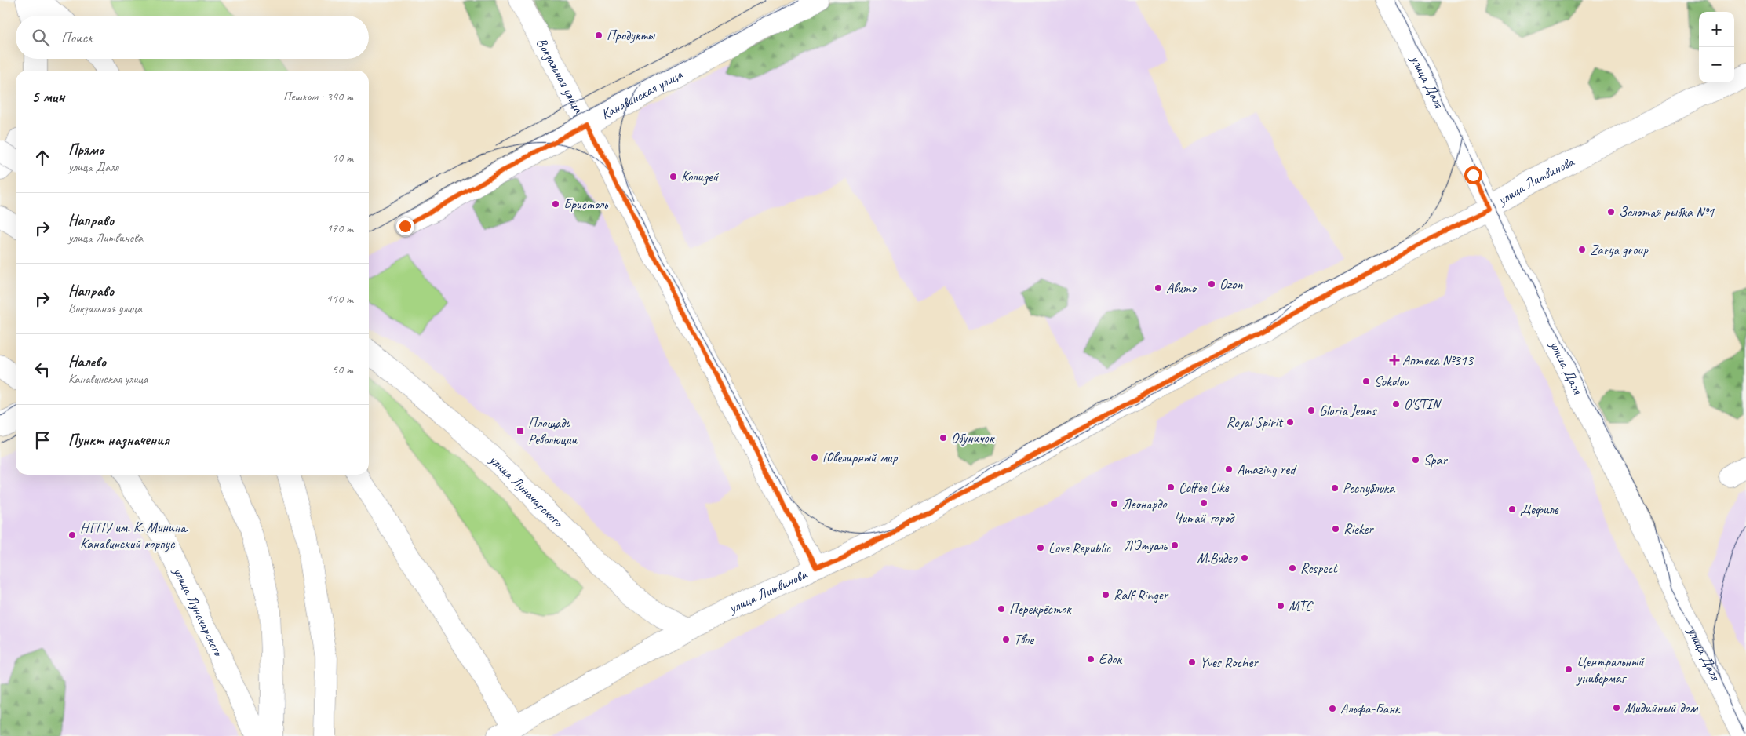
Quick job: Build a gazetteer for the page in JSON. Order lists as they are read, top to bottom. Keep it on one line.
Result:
{"streets":{"street":["Вокзальная улица","улица Даля","Канавинская улица","улица Литвинова","улица Луначарского"]},"crossings":[["Вокзальная улица","Канавинская улица"],["Вокзальная улица","улица Литвинова"],["улица Даля","улица Литвинова"],["улица Литвинова","улица Луначарского"]],"places":{"other":["Продукты","Колизей","Бристоль","Золотая рыбка №1","Zarya group","Ozon","Авито","Sokolov","O'STIN","Gloria Jeans","Royal Spirit","Обуничок","Ювелирный мир","Spar","Amazing red","Coffee Like","Республика","Читай-город","Леонардо","Дефиле","Rieker","НГПУ им. К. Минина. Канавинский корпус","Л’Этуаль","Love Republic","М.Видео","Respect","Ralf Ringer","МТС","Перекрёсток","Твое","Едок","Yves Rocher","Центральный универмаг","Мидийный дом","Альфа-Банк"],"health":["Аптека №313"],"transit":["Площадь Революции"]},"page":{"map_buttons":["+","−"],"search":"Поиск","heading":["5 мин","Пешком · 340 m"],"list":[["Прямо","улица Даля","10 m"],["Направо","улица Литвинова","170 m"],["Направо","Вокзальная улица","110 m"],["Налево","Канавинская улица","50 m"],"Пункт назначения"]}}
